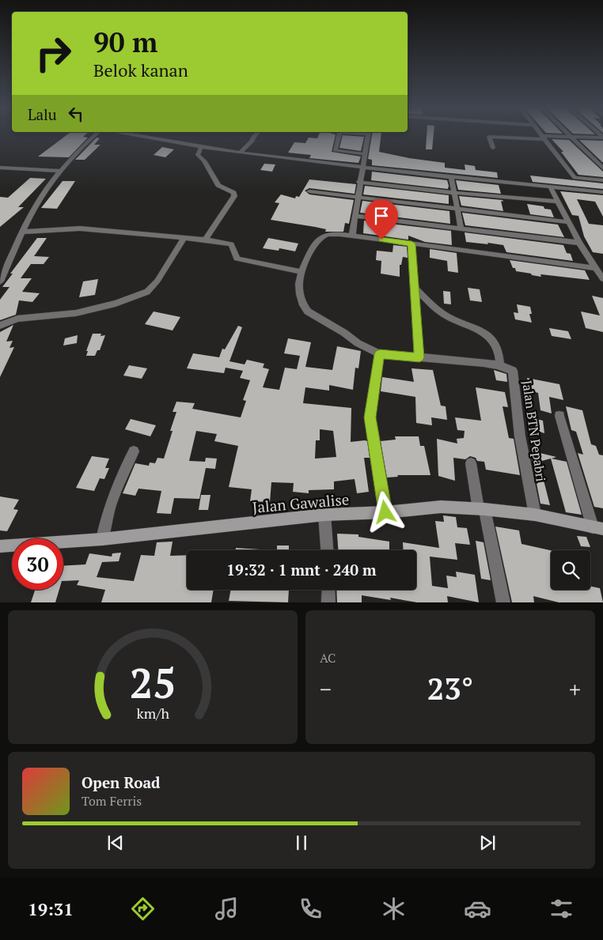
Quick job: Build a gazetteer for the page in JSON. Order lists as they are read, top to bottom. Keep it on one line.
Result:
{"streets":{"street":["Jalan BTN Pepabri","Jalan Gawalise"]},"crossings":[["Jalan BTN Pepabri","Jalan Gawalise"]],"page":{"turn":["90 m","Belok kanan"],"then":"Lalu","limit":"30","trip":"19:32 · 1 mnt · 240 m","tile":"AC","heat":["−","23°","+"],"song":["Open Road","Tom Ferris"],"tabs":"19:31","gauge":["25","km/h"]}}
